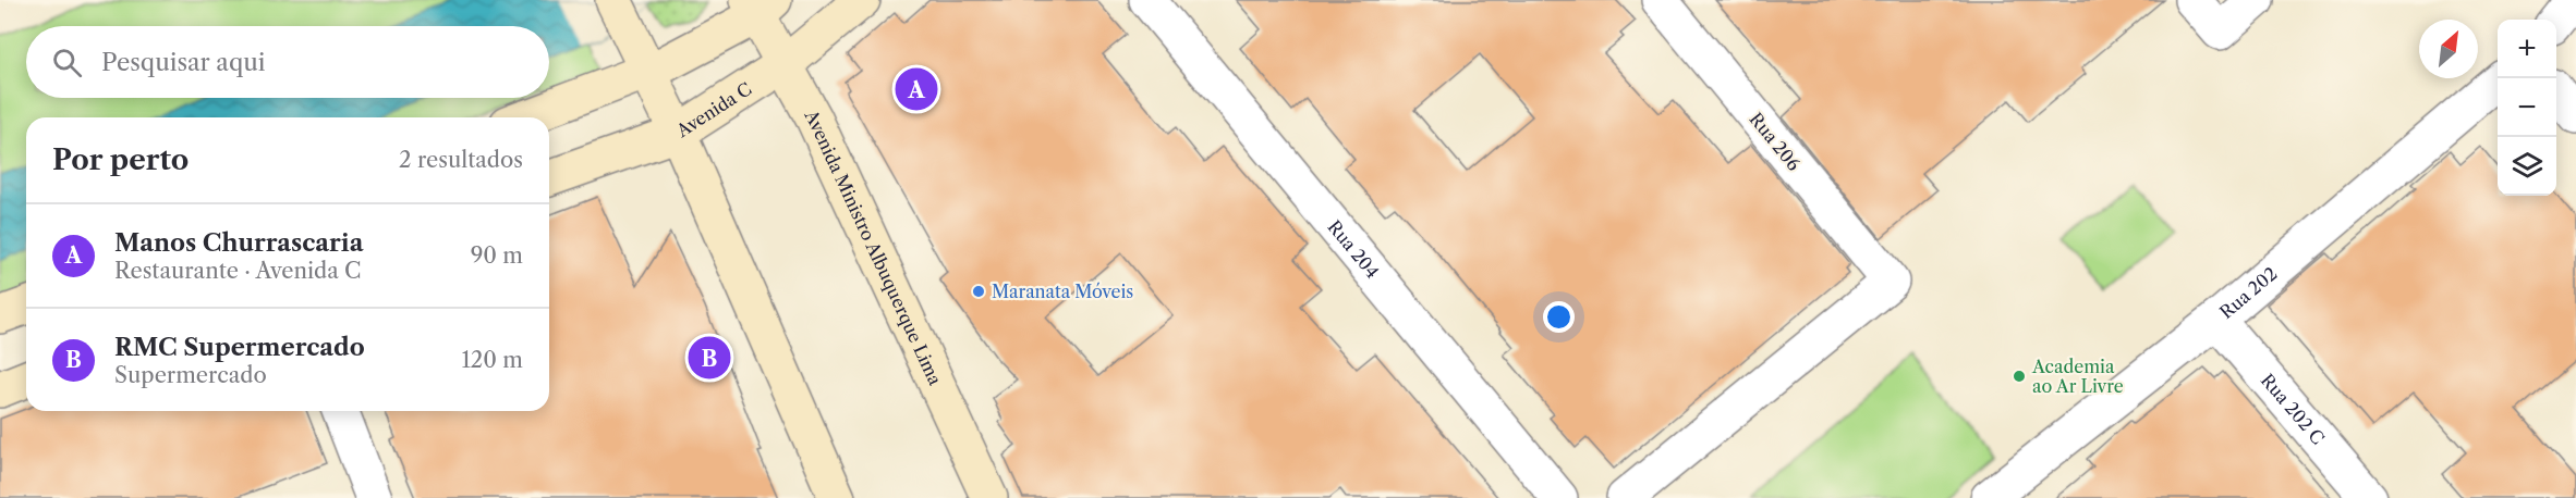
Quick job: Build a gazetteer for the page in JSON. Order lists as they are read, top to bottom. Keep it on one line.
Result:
{"streets":{"street":["Avenida C","Rua 206","Avenida Ministro Albuquerque Lima","Rua 204","Rua 202","Rua 202 C"]},"crossings":[["Avenida C","Avenida Ministro Albuquerque Lima"],["Rua 202","Rua 202 C"]],"places":["Maranata Móveis","Academia ao Ar Livre"],"north":"top right","page":{"map_buttons":["+","−"],"search":"Pesquisar aqui","pins":["A","B"],"heading":["Por perto","2 resultados"],"list":[{"mark":"A","name":"Manos Churrascaria","note":"Restaurante · Avenida C","value":"90 m"},{"mark":"B","name":"RMC Supermercado","note":"Supermercado","value":"120 m"}]}}
